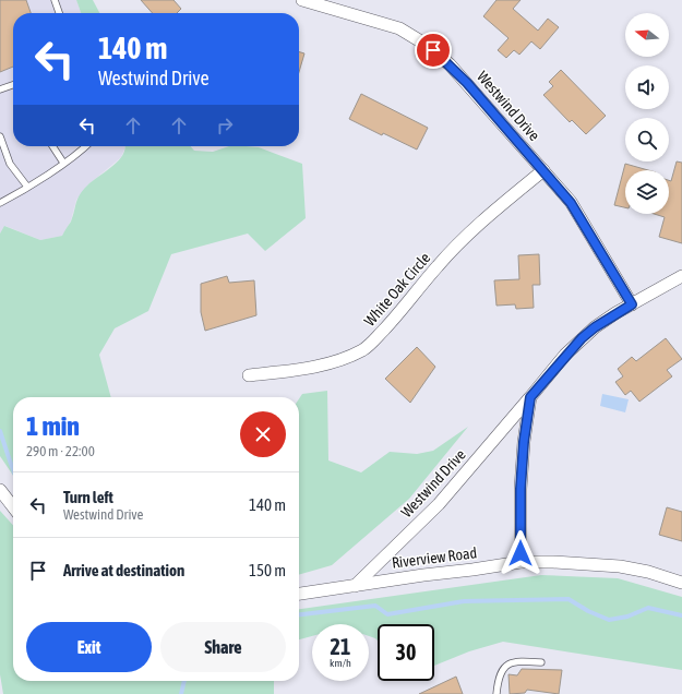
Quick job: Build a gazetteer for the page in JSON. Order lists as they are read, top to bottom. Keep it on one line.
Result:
{"streets":{"street":["Westwind Drive","White Oak Circle","Riverview Road"]},"crossings":[["Westwind Drive","White Oak Circle"],["Westwind Drive","Riverview Road"]],"north":"left","page":{"turn":["140 m","Westwind Drive"],"heading":["1 min","290 m · 22:00"],"list":[{"name":"Turn left","note":"Westwind Drive","value":"140 m"},{"name":"Arrive at destination","value":"150 m"}],"buttons":["Exit","Share"],"speed":"21 km/h","limit":"30"}}
